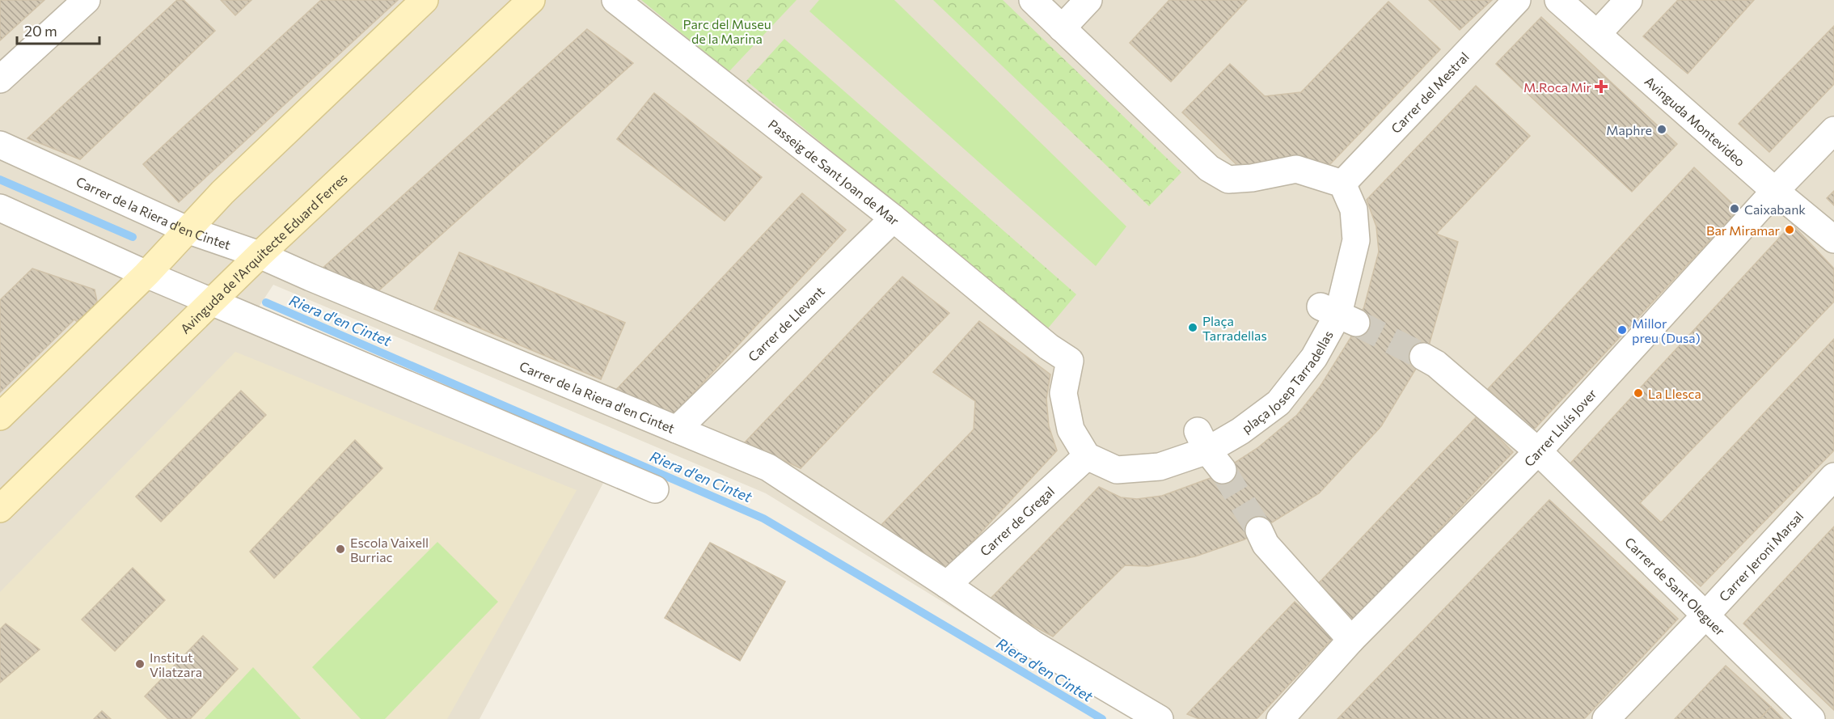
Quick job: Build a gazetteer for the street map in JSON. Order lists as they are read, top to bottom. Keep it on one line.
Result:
{"streets":{"street":["Carrer del Mestral","Avinguda Montevideo","Passeig de Sant Joan de Mar","Carrer de la Riera d'en Cintet","Avinguda de l'Arquitecte Eduard Ferres","Carrer de Llevant","plaça Josep Tarradellas","Carrer Lluís Jover","Carrer de Gregal","Carrer Jeroni Marsal","Carrer de Sant Oleguer"]},"crossings":[["Carrer del Mestral","plaça Josep Tarradellas"],["Avinguda Montevideo","Carrer Lluís Jover"],["Passeig de Sant Joan de Mar","Carrer de Llevant"],["Passeig de Sant Joan de Mar","plaça Josep Tarradellas"],["Passeig de Sant Joan de Mar","Carrer de Gregal"],["Carrer de la Riera d'en Cintet","Avinguda de l'Arquitecte Eduard Ferres"],["Carrer de la Riera d'en Cintet","Carrer de Llevant"],["Carrer de la Riera d'en Cintet","Carrer de Gregal"],["plaça Josep Tarradellas","Carrer de Gregal"],["Carrer Lluís Jover","Carrer de Sant Oleguer"],["Carrer Jeroni Marsal","Carrer de Sant Oleguer"]],"water":["Riera d'en Cintet"],"parks":["Parc del Museu de la Marina"],"places":{"health":["M.Roca Mir"],"other":["Maphre","Caixabank","Bar Miramar","Plaça Tarradellas","Millor preu (Dusa)","La Llesca","Escola Vaixell Burriac","Institut Vilatzara"]},"scale_bar":"20 m"}
